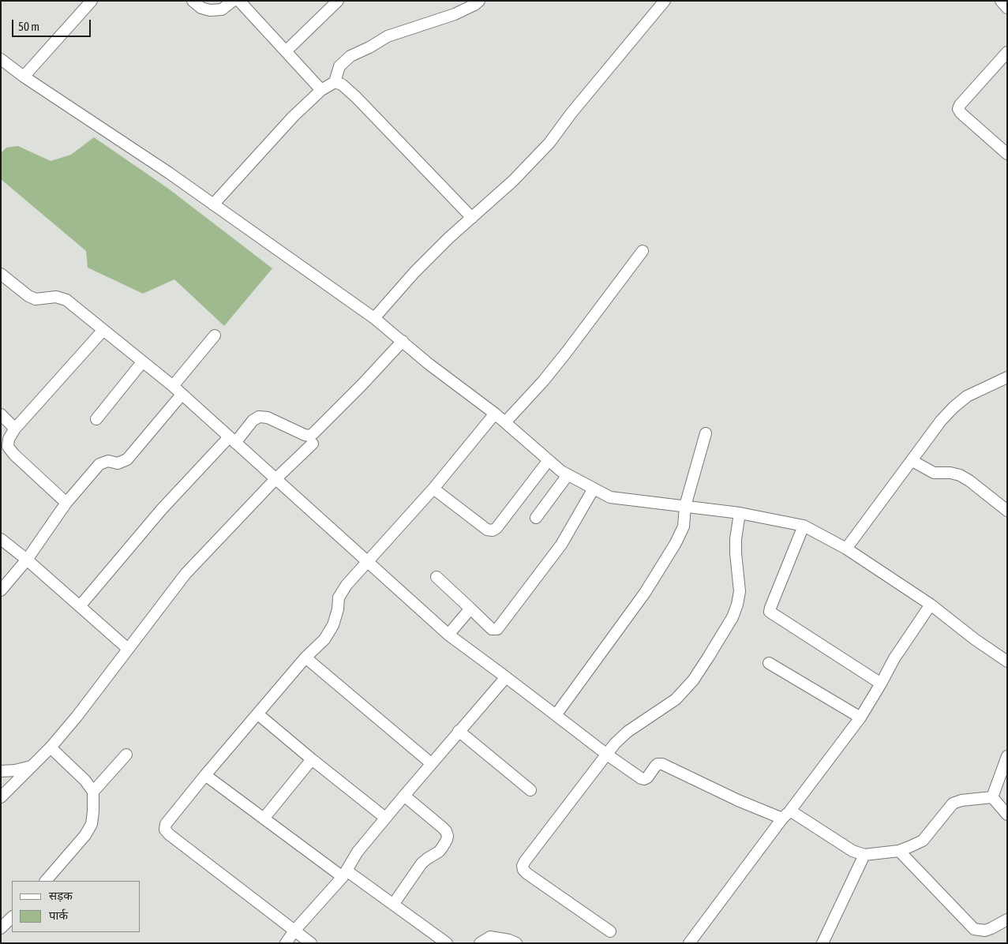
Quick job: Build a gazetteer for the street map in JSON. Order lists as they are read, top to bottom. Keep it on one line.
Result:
{"legend":["सड़क","पार्क"],"scale_bar":"50 m"}
